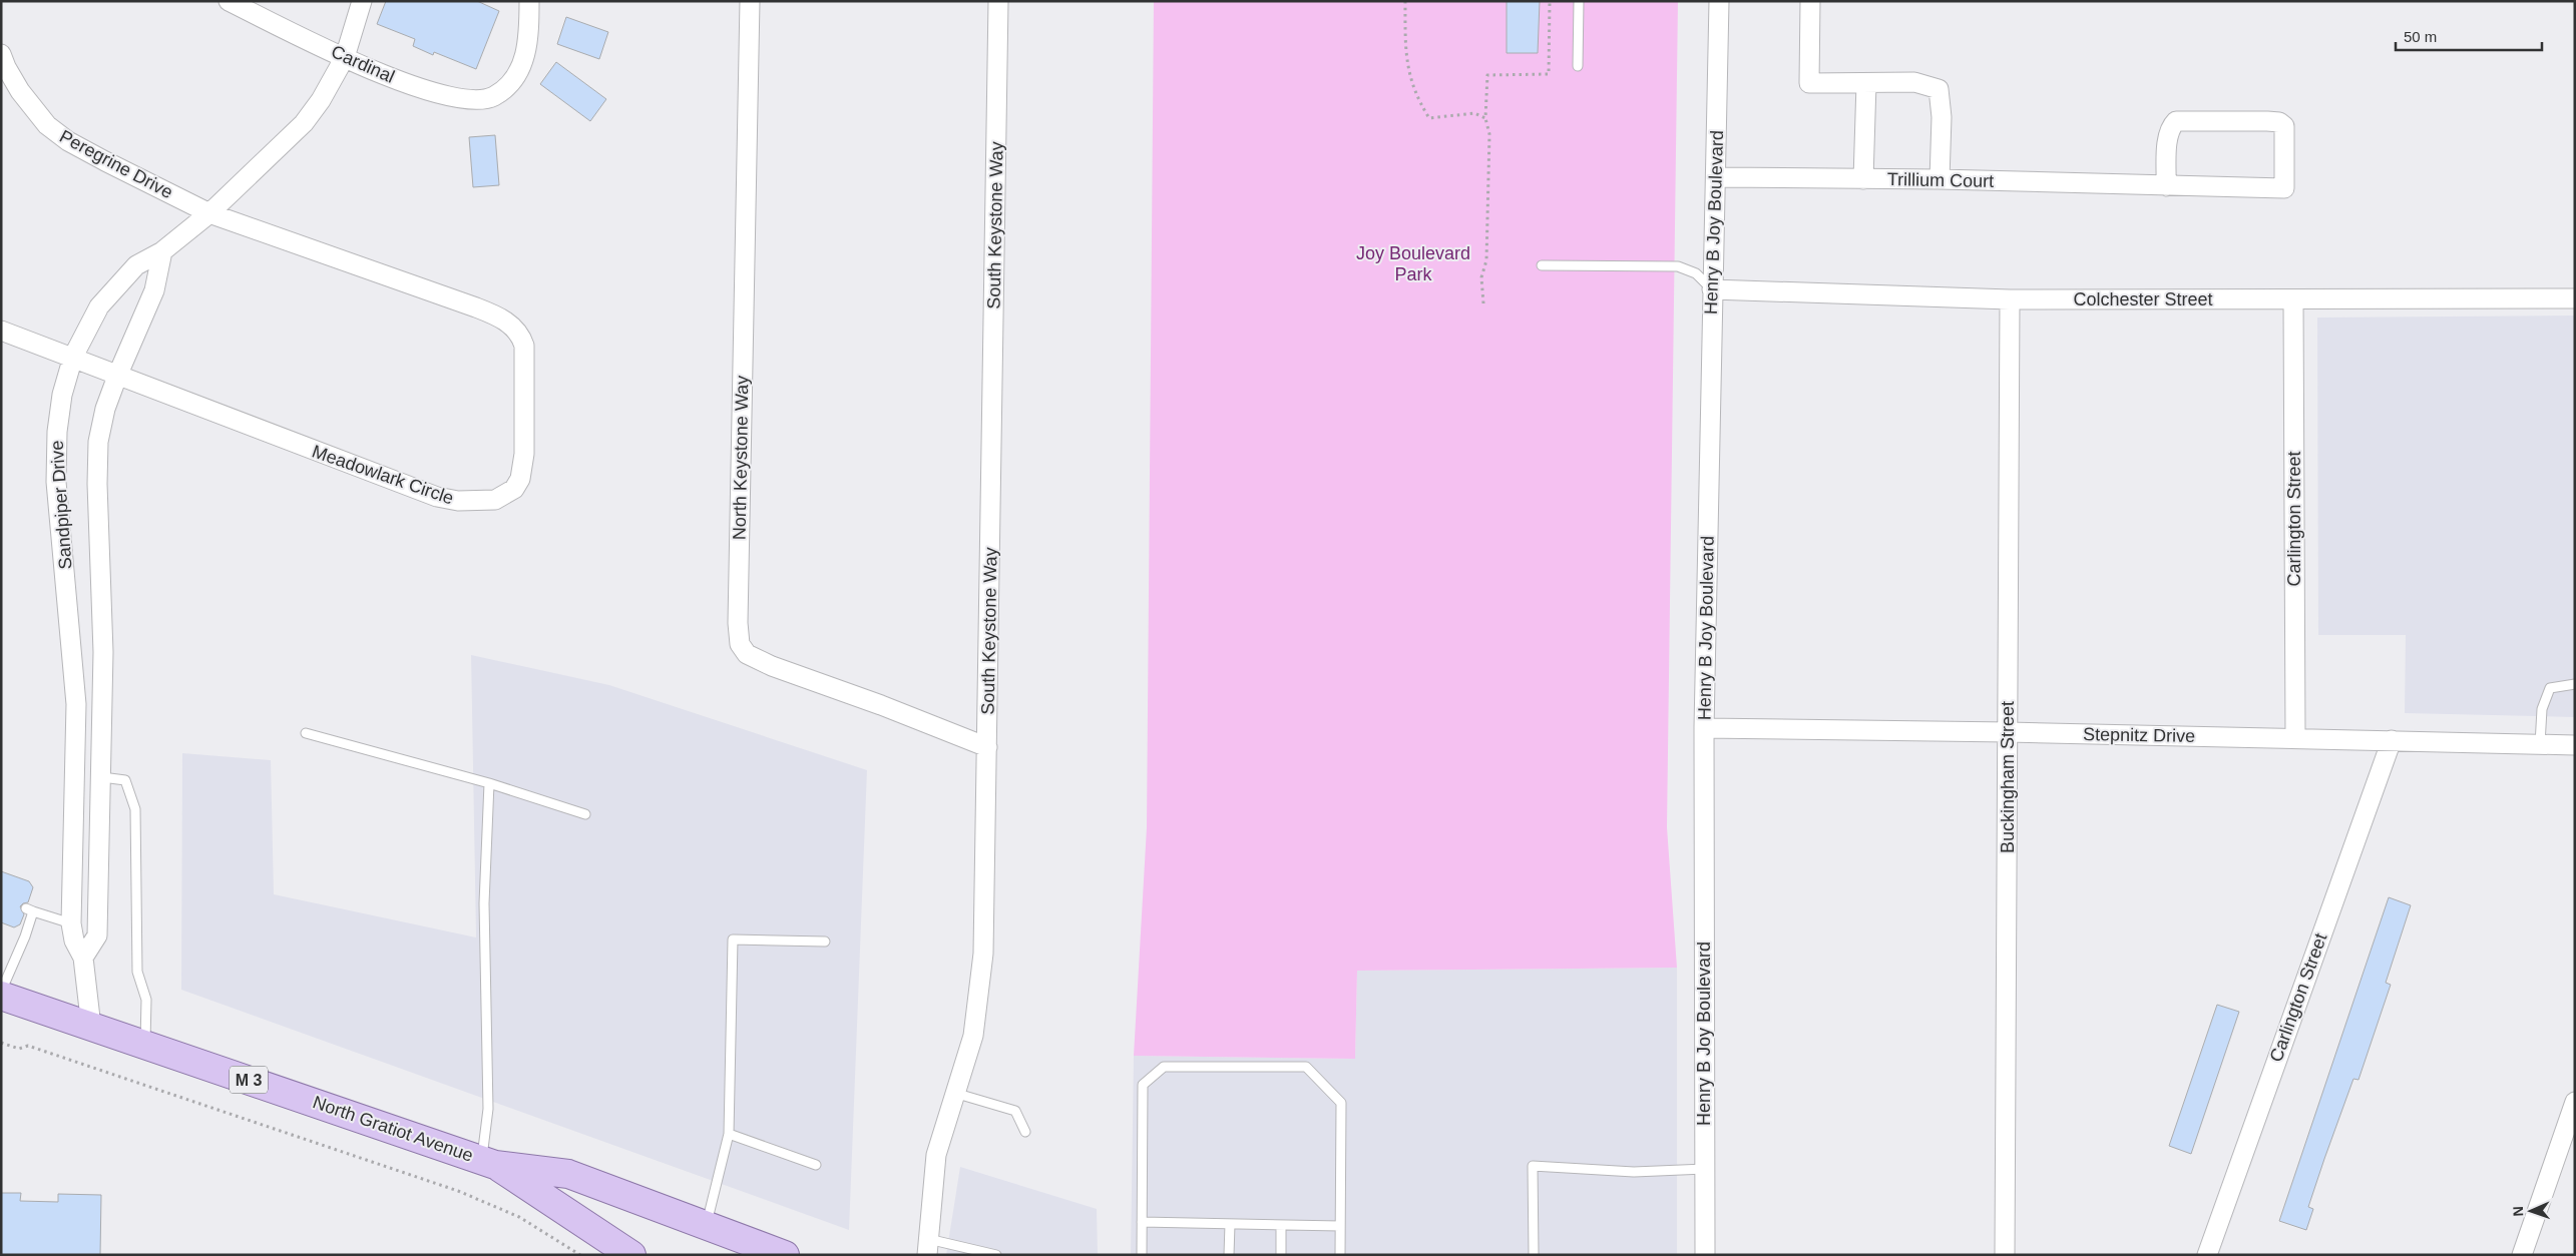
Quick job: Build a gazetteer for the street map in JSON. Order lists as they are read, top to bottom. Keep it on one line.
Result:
{"streets":{"main road":["M 3","North Gratiot Avenue"],"street":["Cardinal","Peregrine Drive","Trillium Court","Henry B Joy Boulevard","South Keystone Way","Colchester Street","North Keystone Way","Meadowlark Circle","Sandpiper Drive","Carlington Street","Stepnitz Drive","Buckingham Street"]},"crossings":[["Cardinal","Sandpiper Drive"],["Peregrine Drive","Meadowlark Circle"],["Peregrine Drive","Sandpiper Drive"],["Trillium Court","Henry B Joy Boulevard"],["Henry B Joy Boulevard","Colchester Street"],["Henry B Joy Boulevard","Stepnitz Drive"],["South Keystone Way","North Keystone Way"],["Colchester Street","Carlington Street"],["Colchester Street","Buckingham Street"],["Meadowlark Circle","Sandpiper Drive"],["Sandpiper Drive","North Gratiot Avenue"],["Carlington Street","Stepnitz Drive"],["Stepnitz Drive","Buckingham Street"],["M 3","North Gratiot Avenue"]],"parks":["Joy Boulevard Park"],"scale_bar":"50 m","north":"left"}
